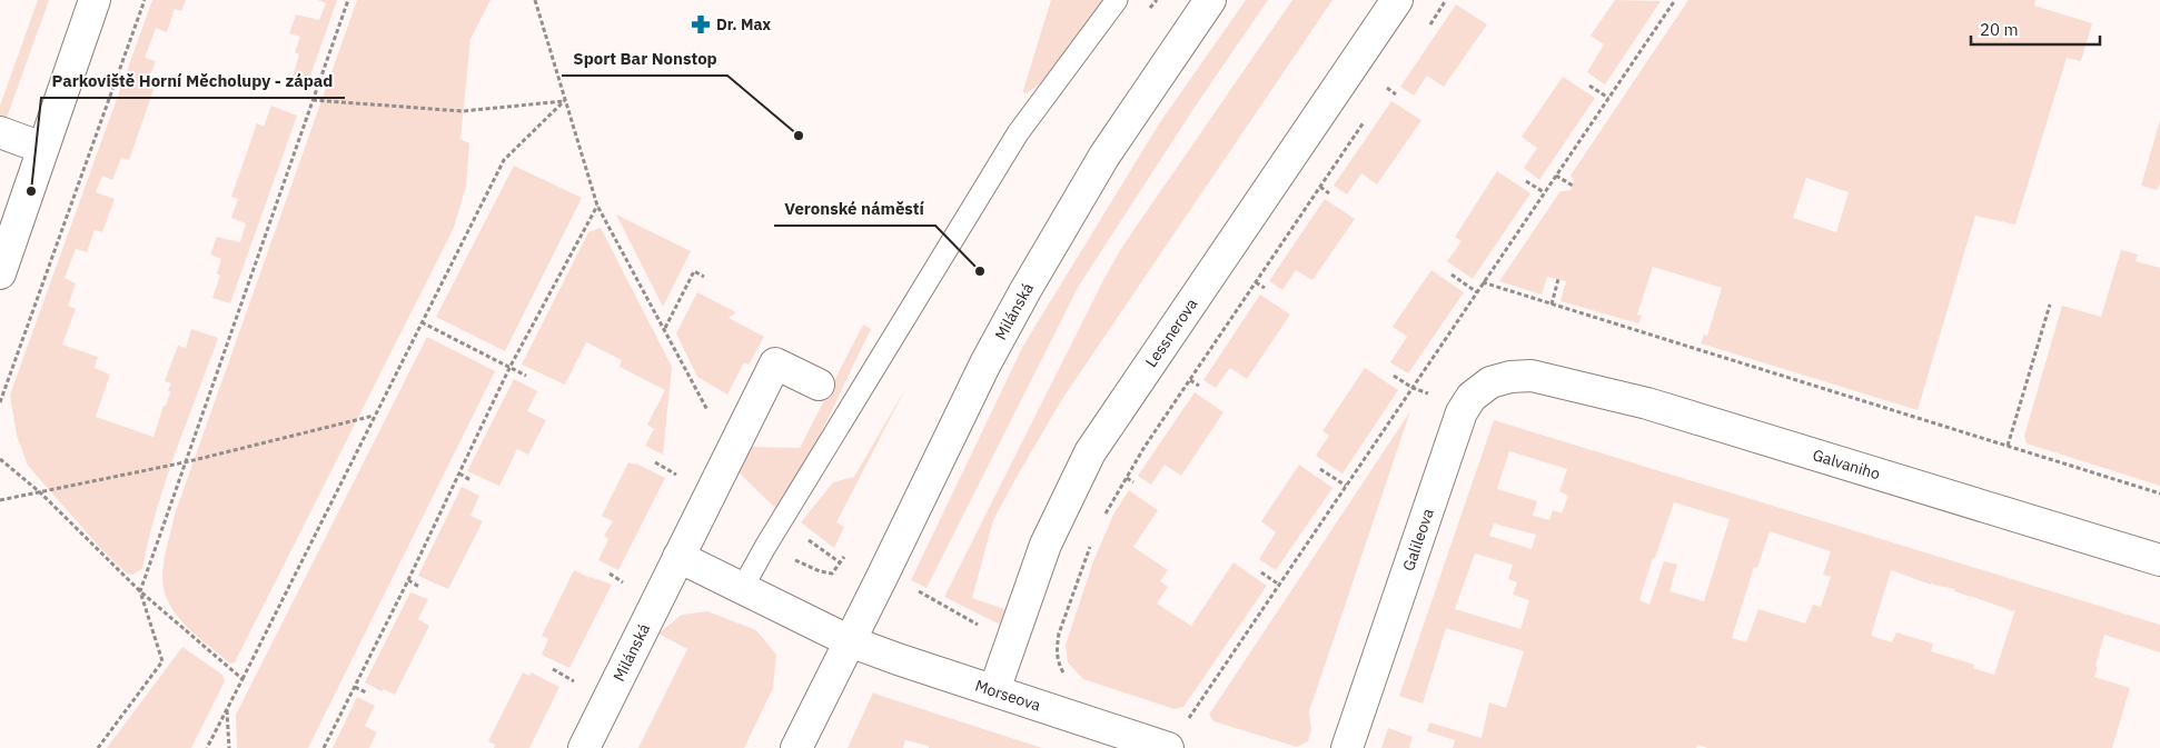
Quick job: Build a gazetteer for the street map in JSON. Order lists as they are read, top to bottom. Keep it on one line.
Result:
{"streets":{"street":["Milánská","Lessnerova","Galvaniho","Galileova","Morseova"]},"crossings":[["Milánská","Morseova"],["Lessnerova","Morseova"],["Galvaniho","Galileova"]],"places":{"pharmacy":["Dr. Max"],"other":["Sport Bar Nonstop","Parkoviště Horní Měcholupy - západ","Veronské náměstí"]},"scale_bar":"20 m"}
